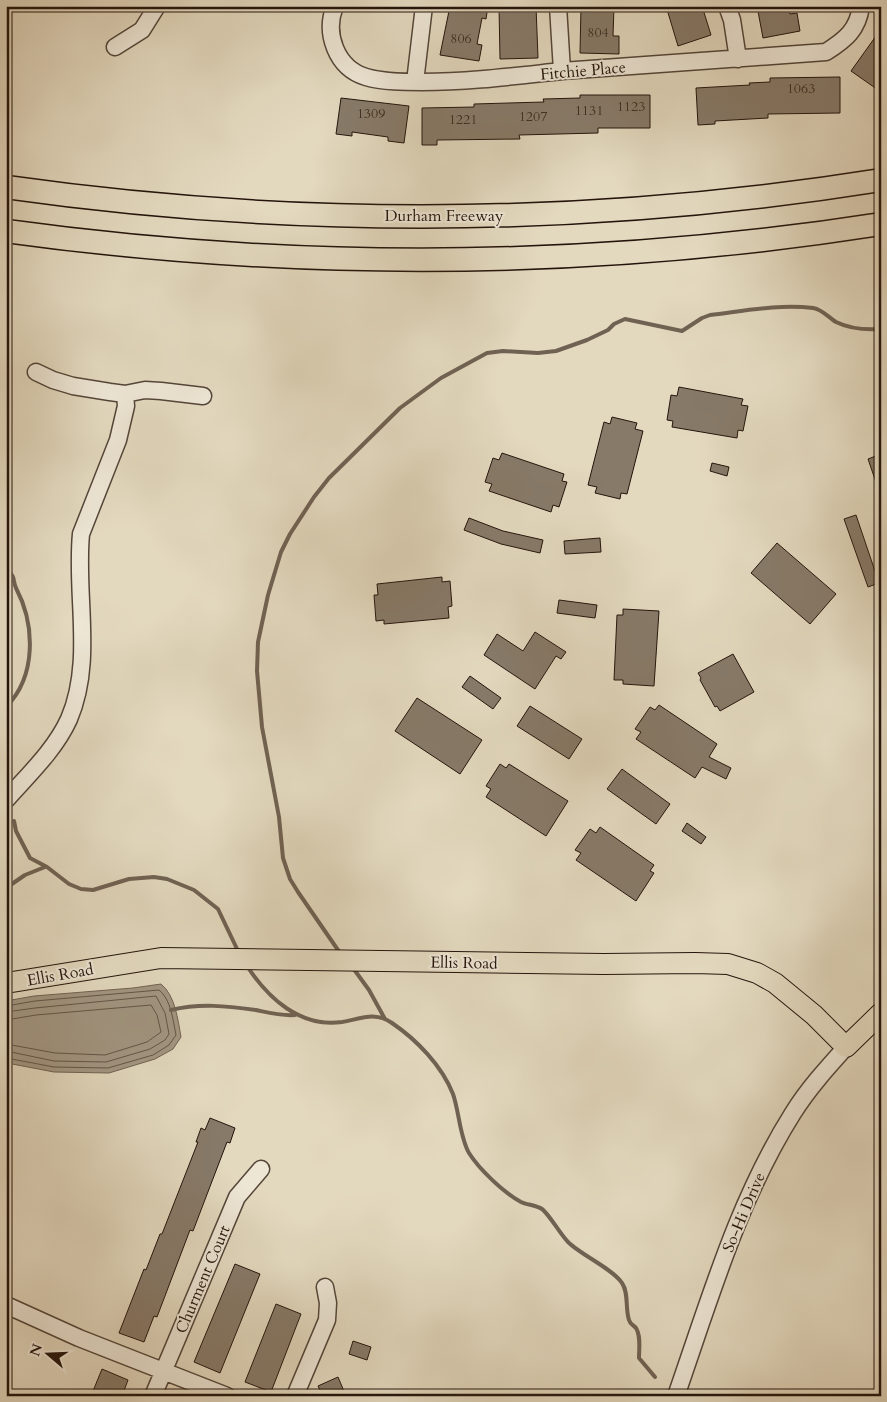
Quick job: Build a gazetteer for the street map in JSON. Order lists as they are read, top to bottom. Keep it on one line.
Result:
{"streets":{"highway":["Durham Freeway"],"main road":["Ellis Road"],"street":["Fitchie Place","So-Hi Drive","Churment Court"]},"crossings":[["Ellis Road","So-Hi Drive"]],"house_numbers":["804","806","1063","1123","1131","1309","1207","1221"],"north":"left"}
